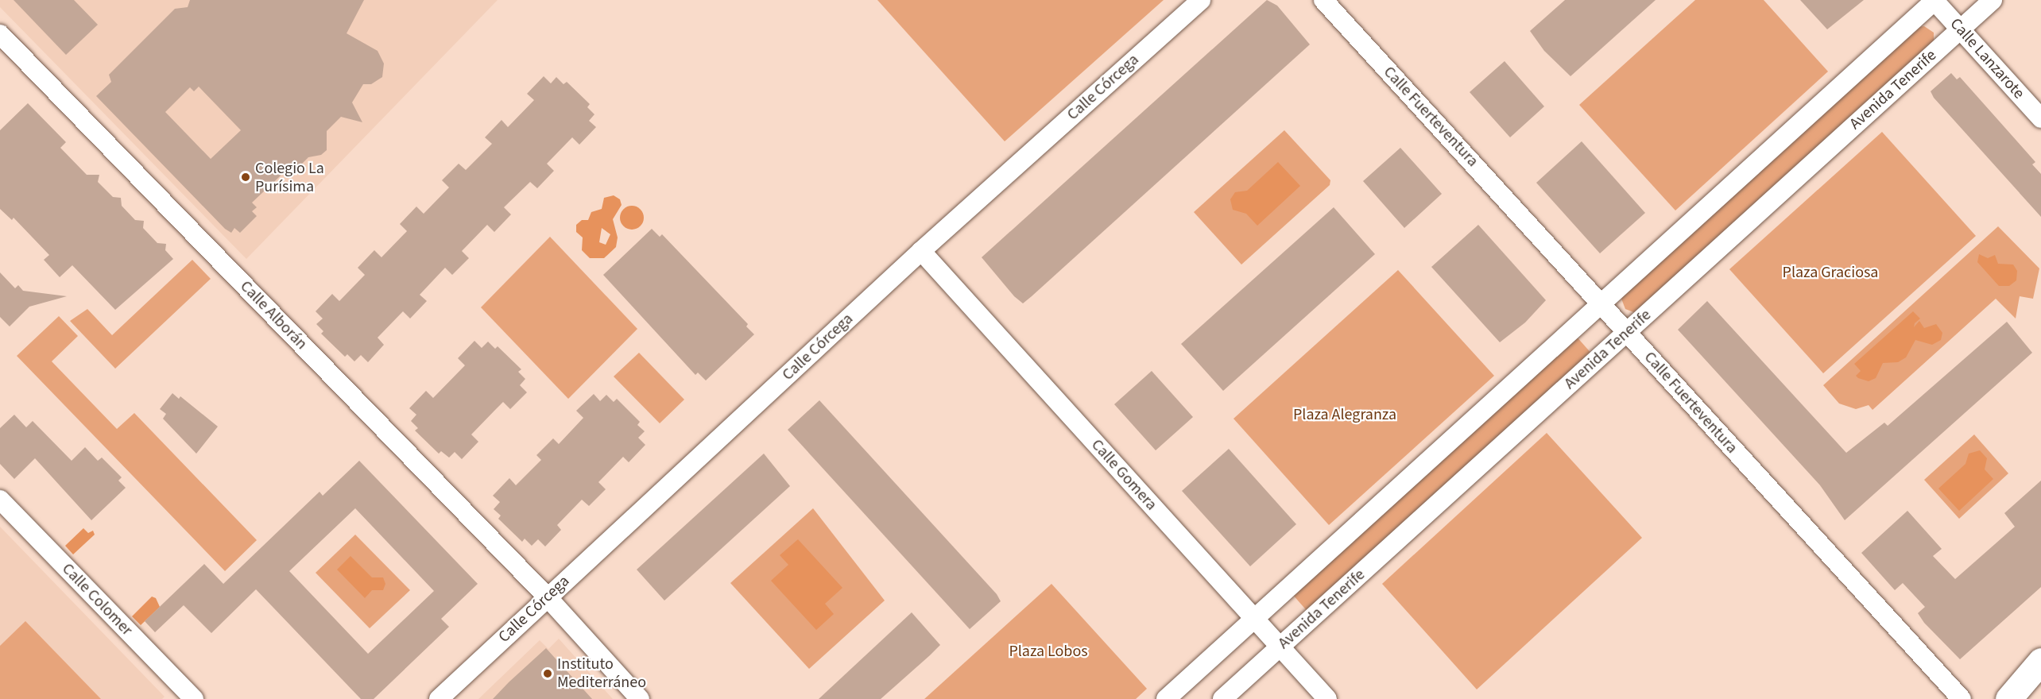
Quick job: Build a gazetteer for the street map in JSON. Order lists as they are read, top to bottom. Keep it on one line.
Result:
{"streets":{"street":["Calle Lanzarote","Calle Córcega","Avenida Tenerife","Calle Fuerteventura","Calle Alborán","Calle Gomera","Calle Colomer"]},"crossings":[["Calle Lanzarote","Avenida Tenerife"],["Calle Córcega","Calle Alborán"],["Calle Córcega","Calle Gomera"],["Avenida Tenerife","Calle Fuerteventura"],["Avenida Tenerife","Calle Gomera"]],"parks":["Plaza Graciosa","Plaza Alegranza","Plaza Lobos"],"places":["Colegio La Purísima","Instituto Mediterráneo"]}
